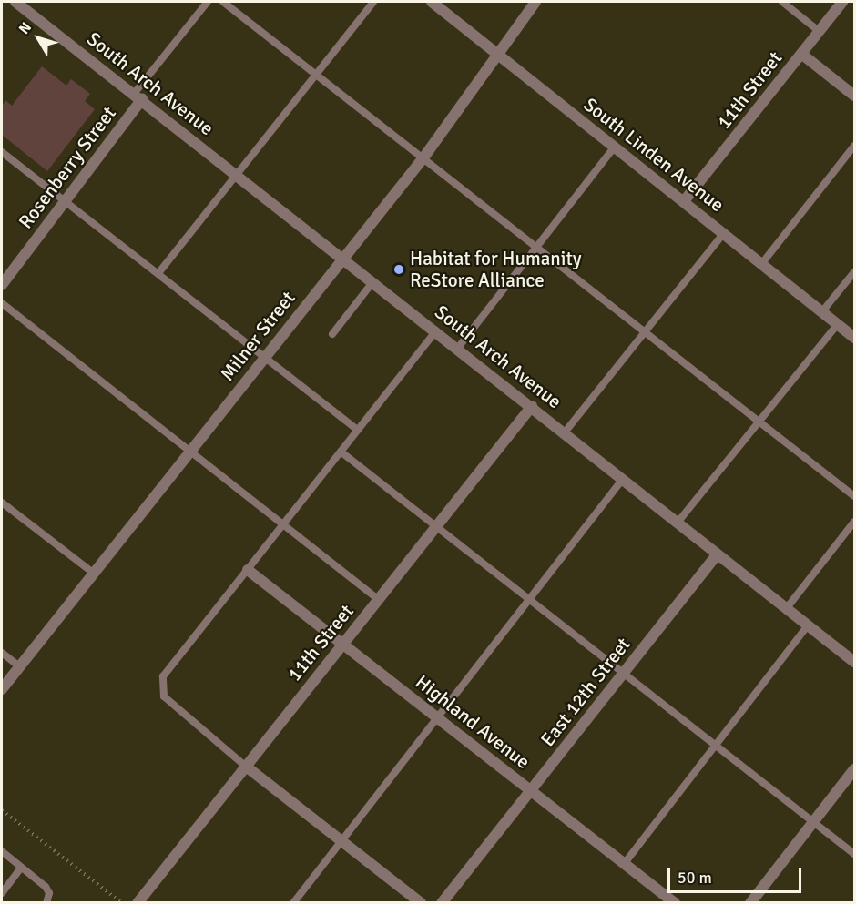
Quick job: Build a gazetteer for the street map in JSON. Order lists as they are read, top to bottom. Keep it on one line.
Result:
{"streets":{"street":["South Arch Avenue","11th Street","South Linden Avenue","Rosenberry Street","Milner Street","East 12th Street","Highland Avenue"]},"crossings":[["South Arch Avenue","11th Street"],["South Arch Avenue","Rosenberry Street"],["South Arch Avenue","Milner Street"],["South Arch Avenue","East 12th Street"],["11th Street","South Linden Avenue"],["11th Street","Highland Avenue"],["South Linden Avenue","Milner Street"],["East 12th Street","Highland Avenue"]],"places":["Habitat for Humanity ReStore Alliance"],"scale_bar":"50 m","north":"top left"}
